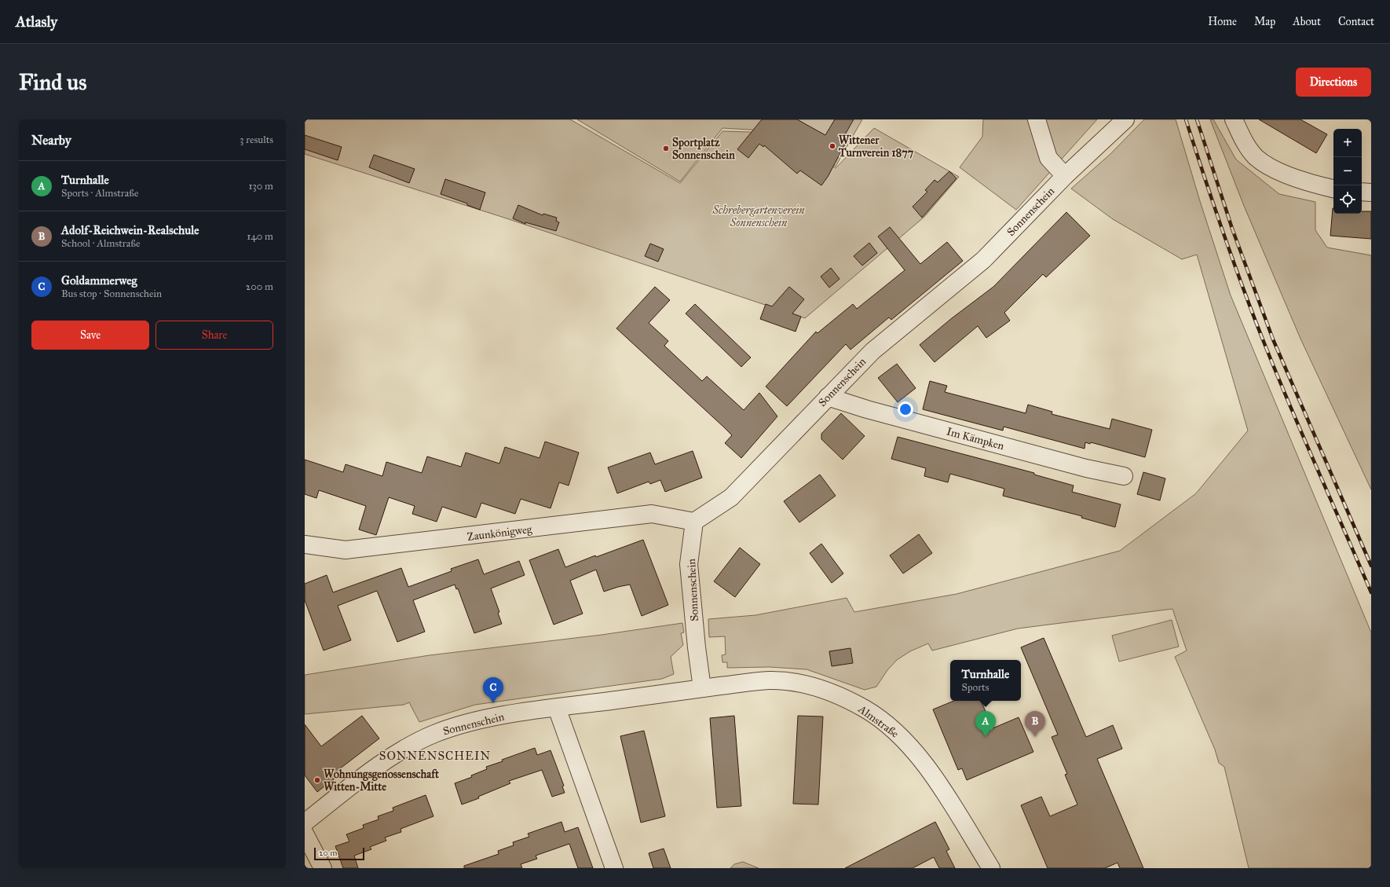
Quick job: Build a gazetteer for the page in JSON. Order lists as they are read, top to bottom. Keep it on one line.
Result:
{"streets":{"street":["Sonnenschein","Im Kämpken","Zaunkönigweg","Almstraße"]},"crossings":[["Sonnenschein","Im Kämpken"],["Sonnenschein","Zaunkönigweg"],["Sonnenschein","Almstraße"]],"districts":["SONNENSCHEIN"],"parks":["Schrebergartenverein Sonnenschein"],"places":["Wittener Turnverein 1877","Sportplatz Sonnenschein","Wohnungsgenossenschaft Witten-Mitte"],"scale_bar":"20 m","page":{"header":"Atlasly","nav":["Home","Map","About","Contact"],"buttons":["Directions",["Save","Share"]],"title":"Find us","heading":["Nearby","3 results"],"map_buttons":["+","−"],"list":[{"mark":"A","name":"Turnhalle","note":"Sports · Almstraße","value":"130 m"},{"mark":"B","name":"Adolf-Reichwein-Realschule","note":"School · Almstraße","value":"140 m"},{"mark":"C","name":"Goldammerweg","note":"Bus stop · Sonnenschein","value":"200 m"}],"popup":["Turnhalle","Sports"],"pins":["C","A","B"],"scale":"20 m"}}
